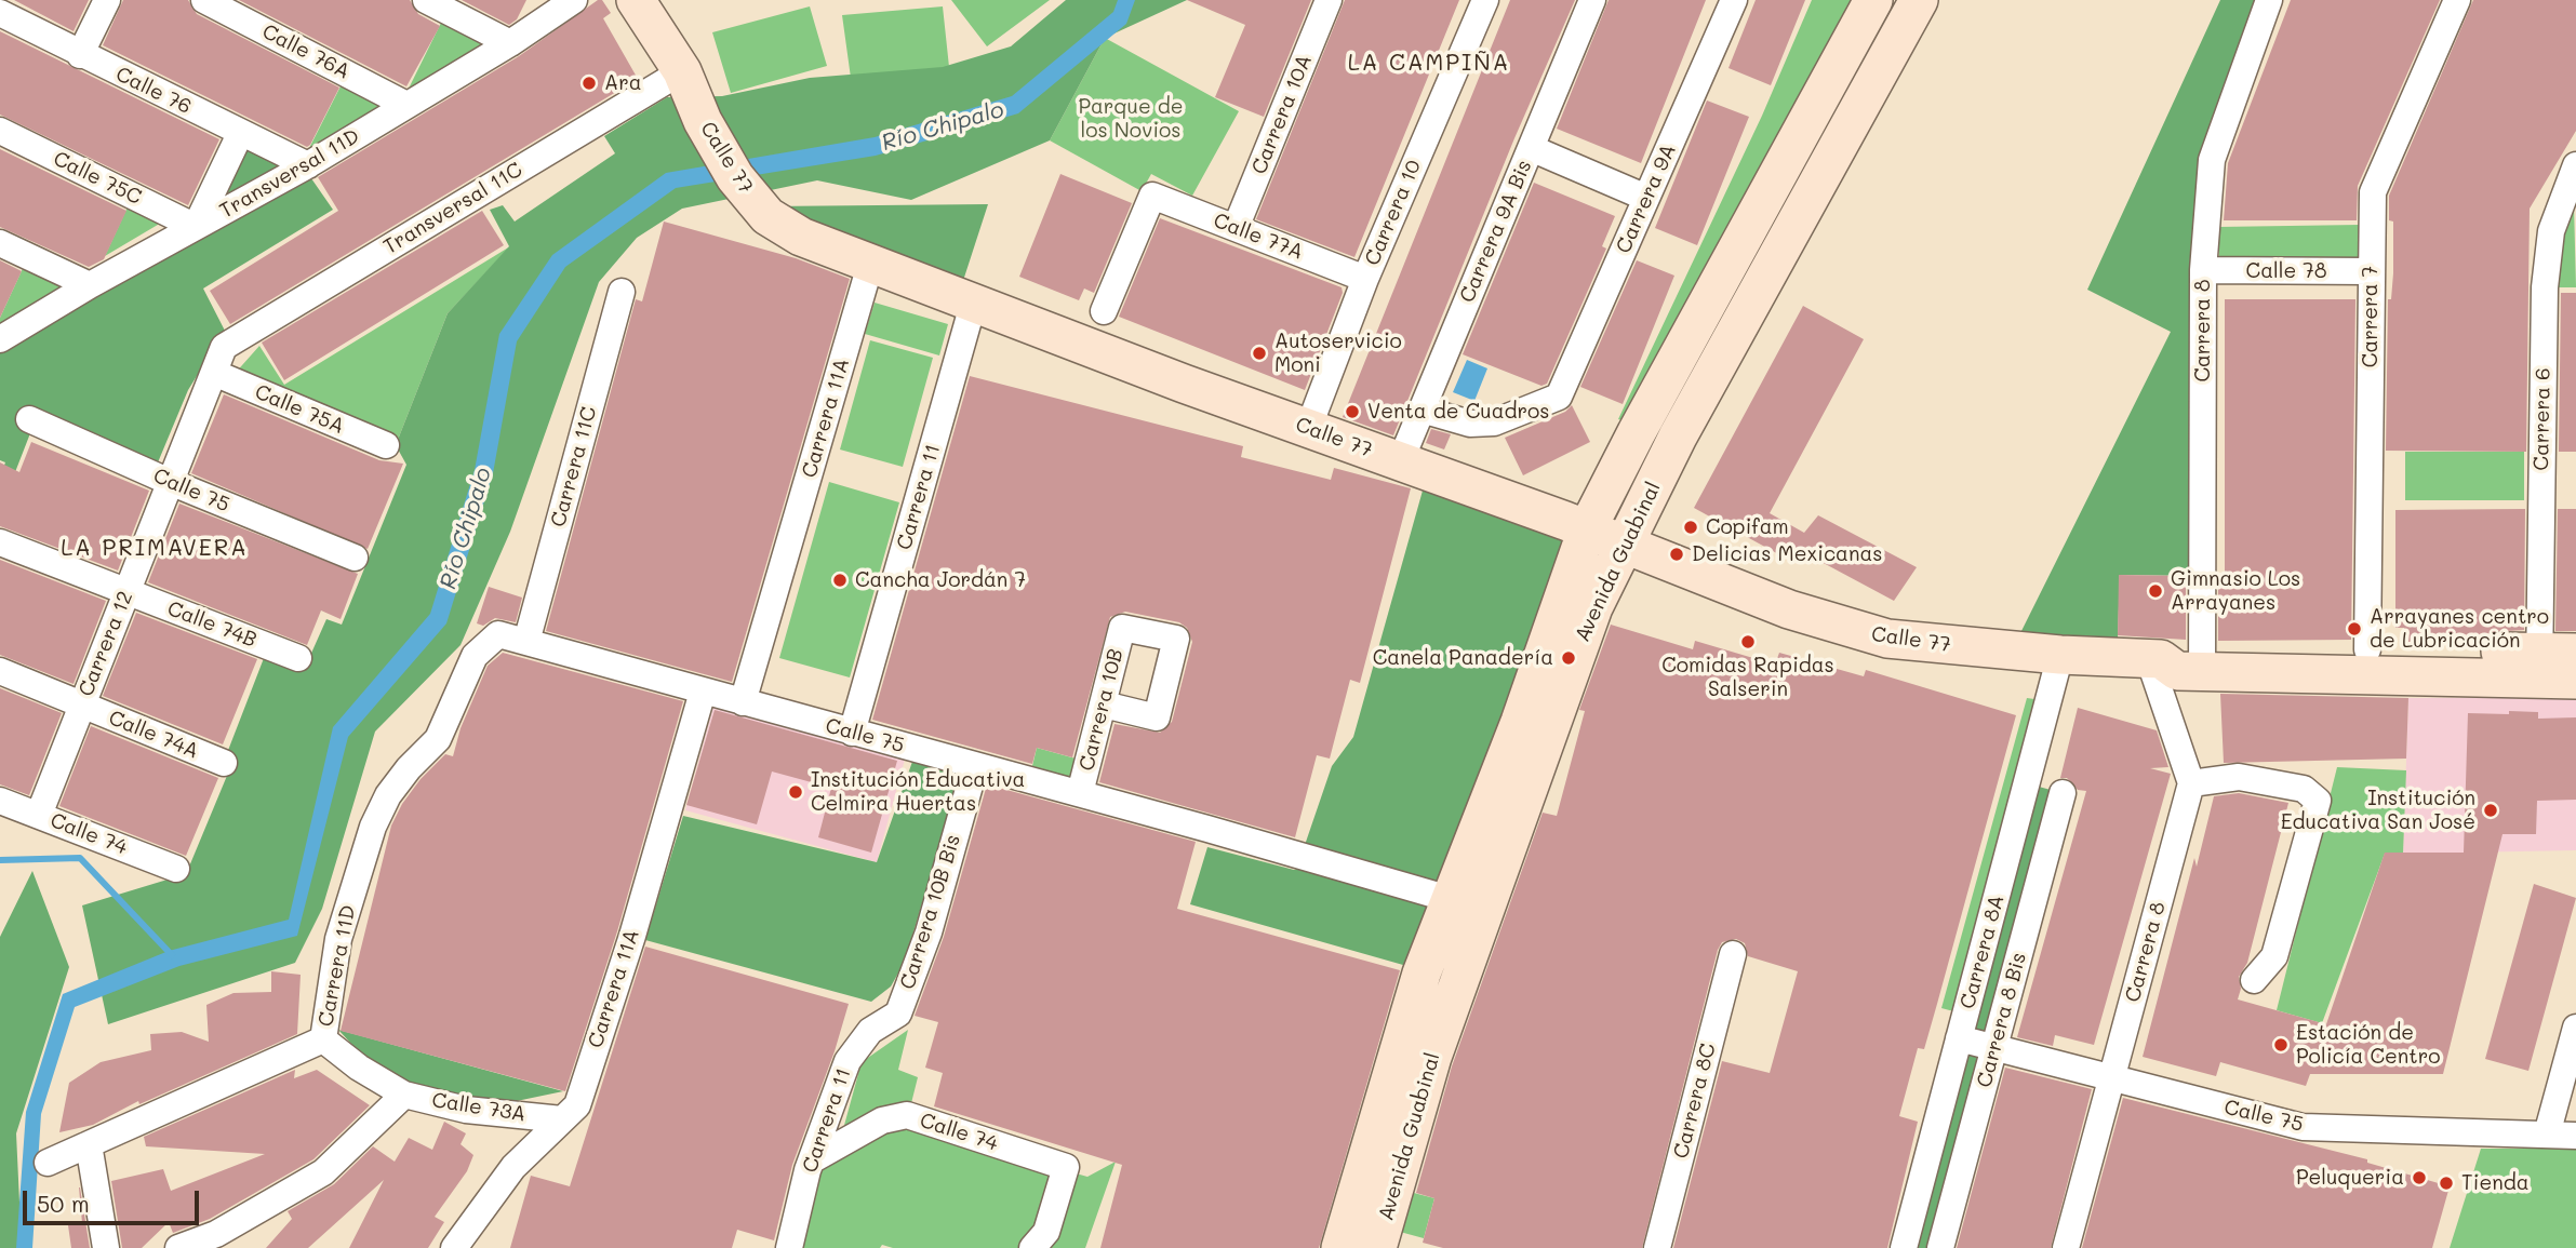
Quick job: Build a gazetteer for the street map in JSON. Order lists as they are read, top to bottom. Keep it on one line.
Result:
{"streets":{"main road":["Calle 77","Avenida Guabinal"],"street":["Calle 76A","Calle 76","Carrera 10A","Transversal 11D","Calle 75C","Carrera 9A","Transversal 11C","Carrera 10","Carrera 9A Bis","Calle 77A","Calle 78","Carrera 7","Carrera 8","Calle 75A","Carrera 11A","Carrera 6","Carrera 11C","Calle 75","Carrera 11","Calle 74B","Carrera 12","Carrera 10B","Calle 74A","Calle 74","Carrera 10B Bis","Carrera 8A","Carrera 11D","Carrera 8 Bis","Carrera 8C","Calle 73A"]},"crossings":[["Calle 76A","Transversal 11D"],["Calle 76","Transversal 11D"],["Carrera 10A","Calle 77A"],["Calle 77","Transversal 11C"],["Calle 77","Carrera 10"],["Calle 77","Carrera 9A Bis"],["Calle 77","Carrera 7"],["Calle 77","Carrera 8"],["Calle 77","Carrera 11A"],["Calle 77","Carrera 6"],["Calle 77","Carrera 11"],["Calle 77","Avenida Guabinal"],["Calle 77","Carrera 8A"],["Transversal 11D","Calle 75C"],["Carrera 9A","Carrera 9A Bis"],["Transversal 11C","Carrera 12"],["Carrera 10","Calle 77A"],["Calle 78","Carrera 7"],["Calle 78","Carrera 8"],["Carrera 8","Calle 75"],["Calle 75A","Carrera 12"],["Carrera 11A","Calle 75"],["Carrera 11A","Calle 73A"],["Carrera 11C","Calle 75"],["Calle 75","Carrera 11"],["Calle 75","Avenida Guabinal"],["Calle 75","Carrera 12"],["Calle 75","Carrera 10B"],["Calle 75","Carrera 10B Bis"],["Calle 75","Carrera 8A"],["Calle 75","Carrera 11D"],["Calle 75","Carrera 8 Bis"],["Carrera 11","Calle 74"],["Carrera 11","Carrera 10B Bis"],["Calle 74B","Carrera 12"],["Carrera 12","Calle 74A"],["Carrera 12","Calle 74"],["Carrera 11D","Calle 73A"]],"districts":["LA CAMPIÑA","LA PRIMAVERA"],"water":["Río Chipalo"],"parks":["Parque de los Novios"],"places":["Ara","Autoservicio Moni","Venta de Cuadros","Copifam","Delicias Mexicanas","Cancha Jordán 7","Gimnasio Los Arrayanes","Arrayanes centro de Lubricación","Comidas Rapidas Salserin","Canela Panadería","Institución Educativa Celmira Huertas","Institución Educativa San José","Estación de Policía Centro","Peluqueria","Tienda"],"scale_bar":"50 m"}
